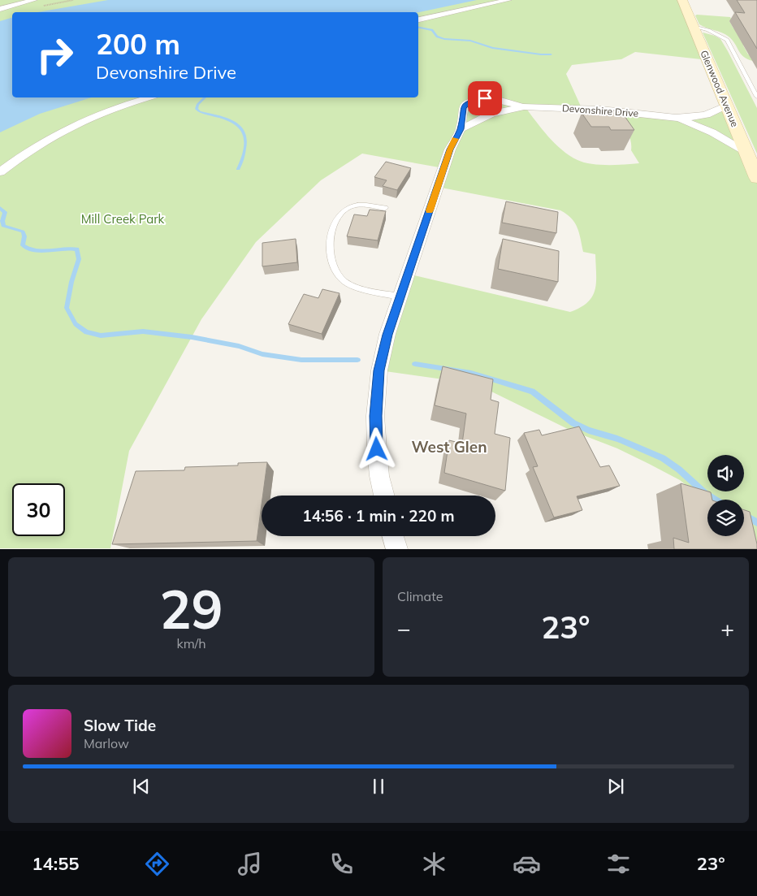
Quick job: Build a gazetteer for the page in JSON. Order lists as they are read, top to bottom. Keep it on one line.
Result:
{"streets":{"street":["Glenwood Avenue","Devonshire Drive"]},"crossings":[["Glenwood Avenue","Devonshire Drive"]],"districts":["West Glen"],"parks":["Mill Creek Park"],"page":{"turn":["200 m","Devonshire Drive"],"limit":"30","trip":"14:56 · 1 min · 220 m","tile":[["29","km/h"],"Climate"],"heat":["−","23°","+"],"song":["Slow Tide","Marlow"],"tabs":["14:55","23°"]}}
